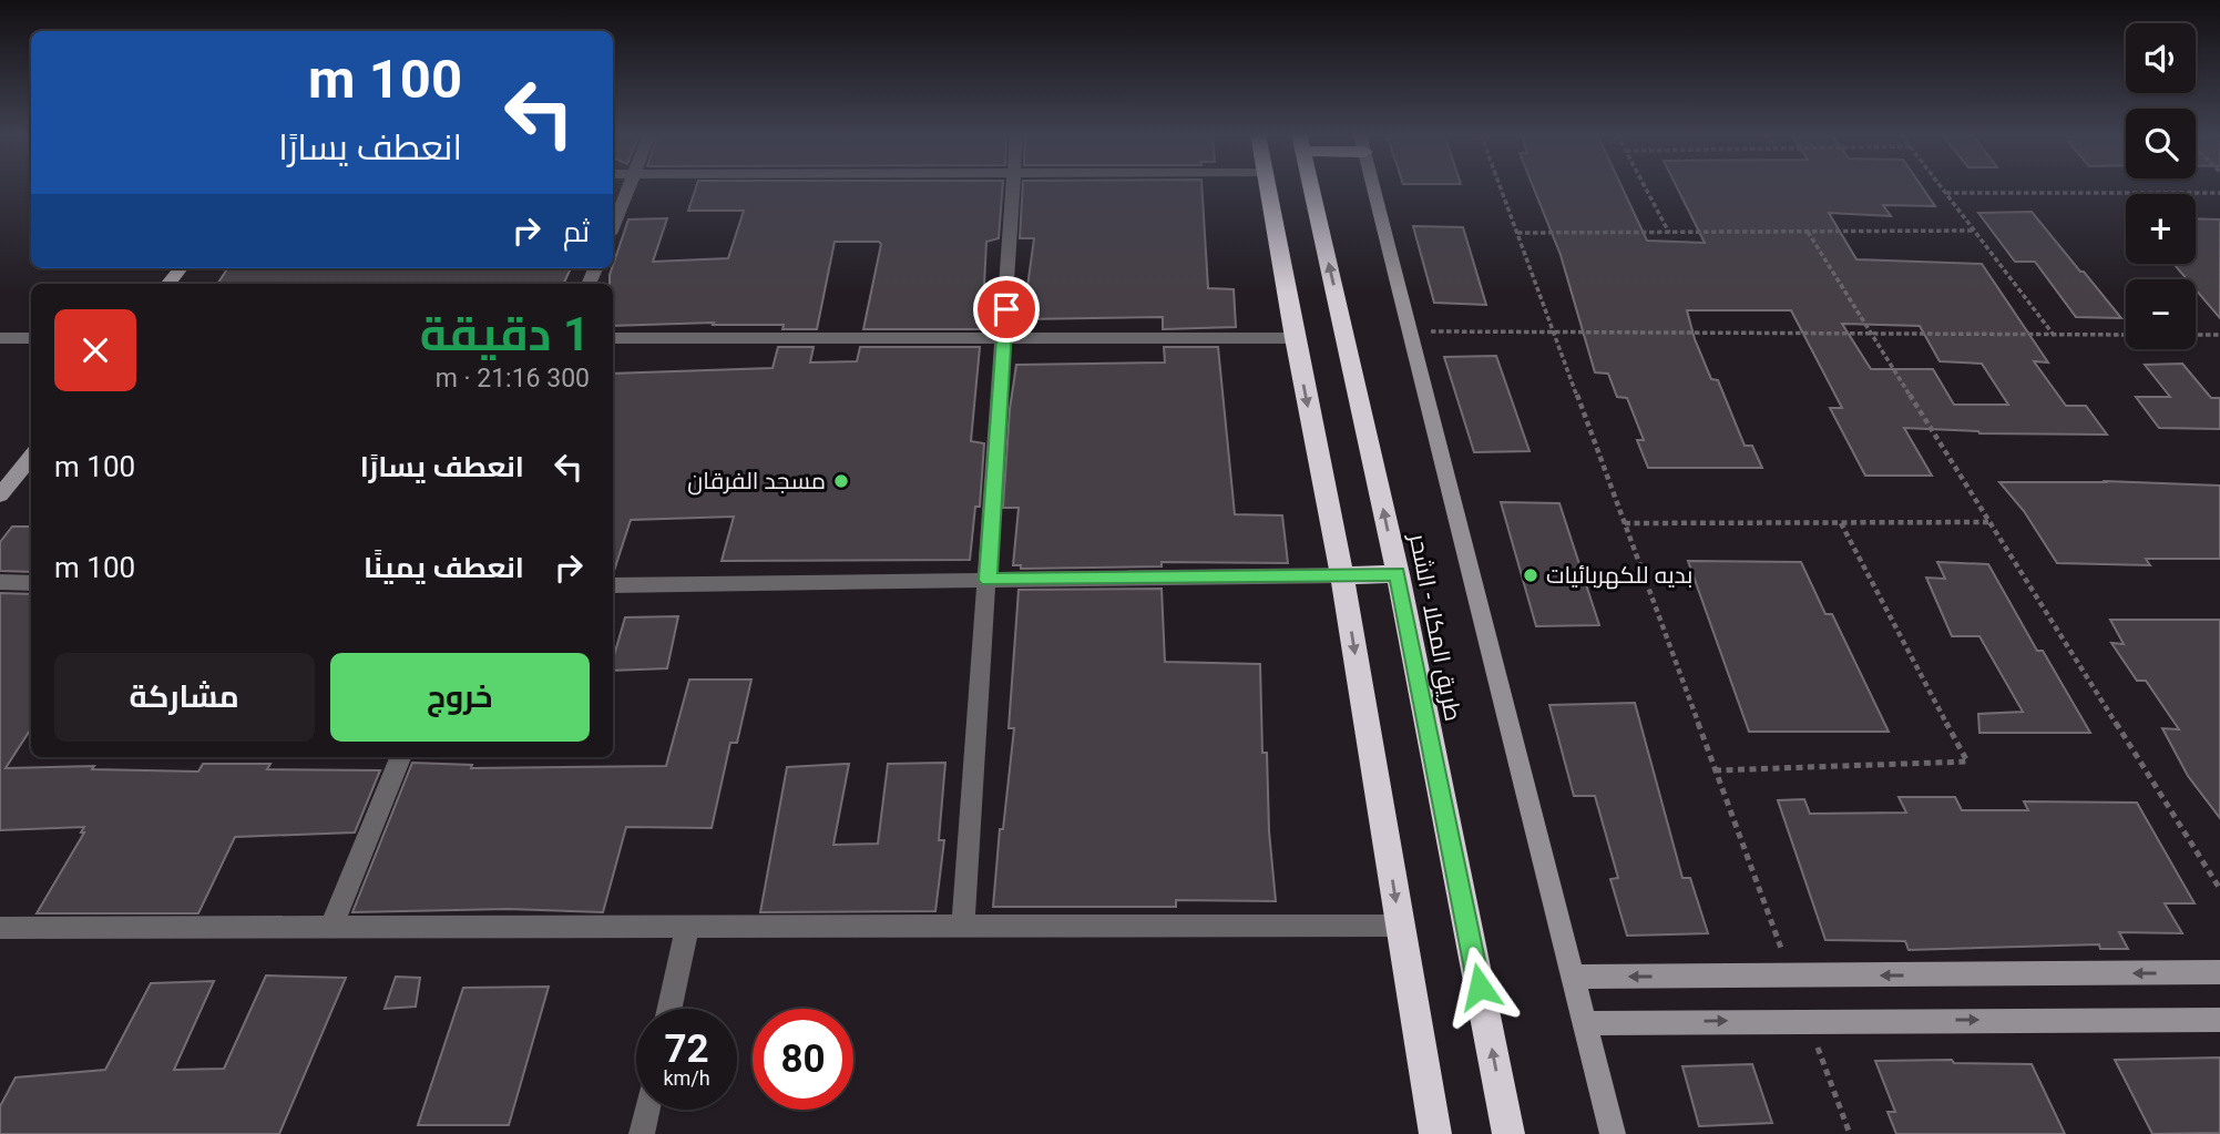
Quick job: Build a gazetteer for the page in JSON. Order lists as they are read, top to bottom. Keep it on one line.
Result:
{"streets":{"highway":["طريق المكلا - الشحر"]},"places":["مسجد الفرقان","بديه للكهربائيات"],"page":{"map_buttons":["+","−"],"turn":["100 m","انعطف يسارًا"],"then":"ثم","heading":["1 دقيقة","300 m · 21:16"],"list":[{"name":"انعطف يسارًا","value":"100 m"},{"name":"انعطف يمينًا","value":"100 m"}],"buttons":["خروج","مشاركة"],"speed":"72 km/h","limit":"80"}}
